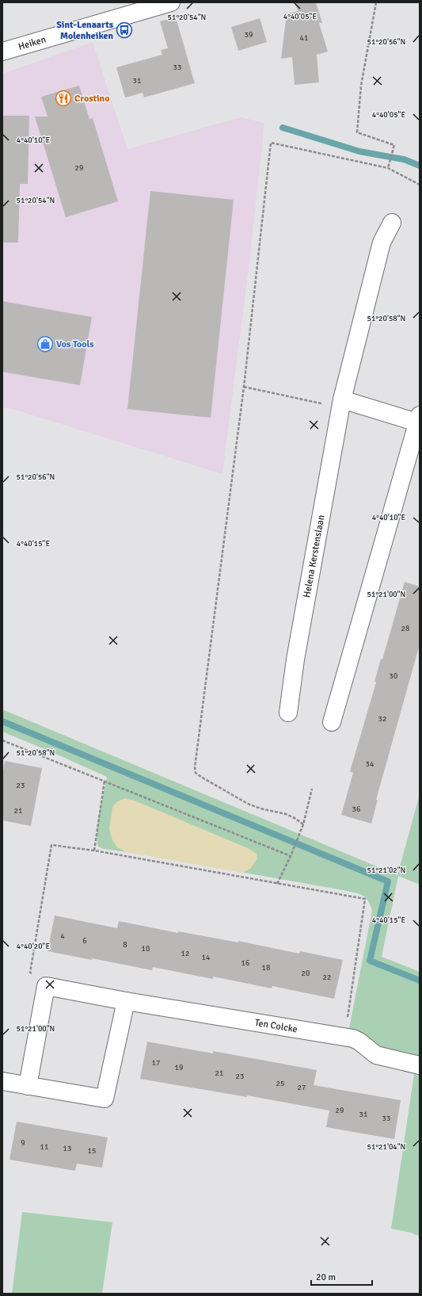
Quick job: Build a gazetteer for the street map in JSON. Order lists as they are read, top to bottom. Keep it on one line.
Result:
{"streets":{"street":["Heiken","Helena Kerstenslaan","Ten Colcke"]},"places":{"bus stop":["Sint-Lenaarts Molenheiken"],"restaurant":["Crostino"],"shop":["Vos Tools"]},"house_numbers":["39","41","33","31","29","28","30","32","34","23","36","21","4","6","8","10","12","14","16","18","20","22","17","19","21","23","25","27","29","31","33","9","11","13","15"],"scale_bar":"20 m","coordinates":["4°40'05\"E","51°20'54\"N","51°20'56\"N","4°40'10\"E","51°20'58\"N","4°40'15\"E","51°21'00\"N","51°21'02\"N","4°40'20\"E","51°21'04\"N"]}
